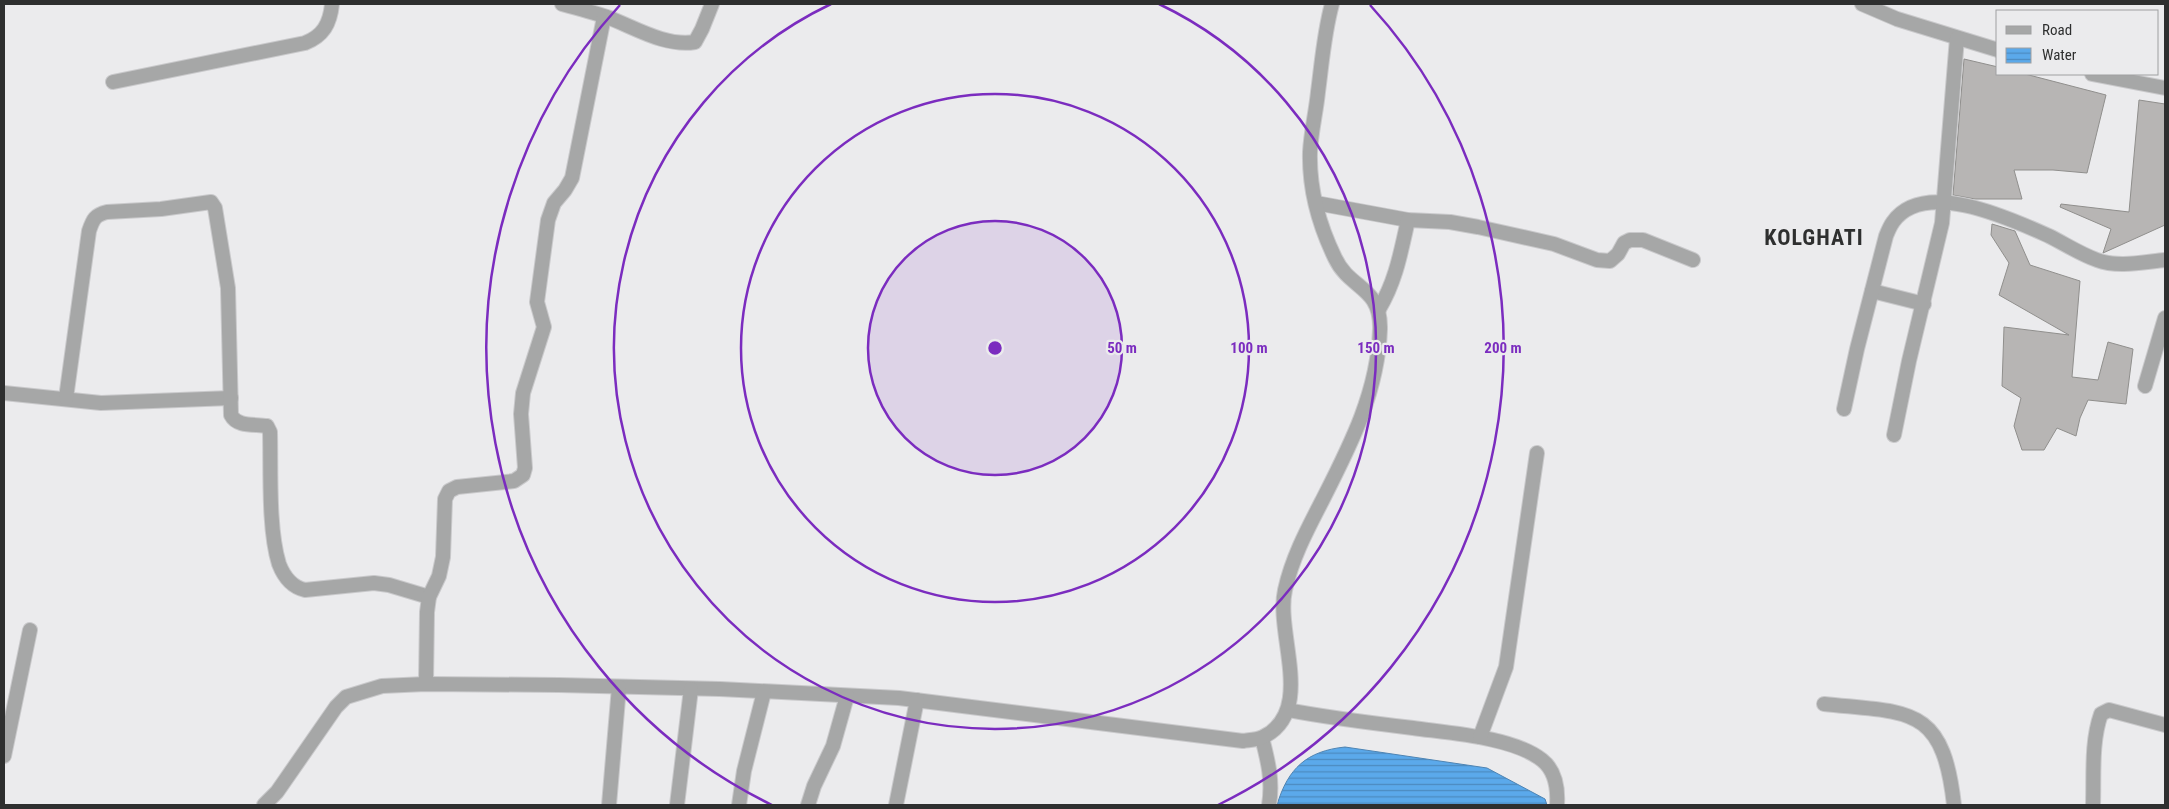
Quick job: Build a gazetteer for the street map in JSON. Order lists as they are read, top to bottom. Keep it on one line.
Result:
{"districts":["KOLGHATI"],"legend":["Road","Water"],"rings":["50 m","100 m","150 m","200 m"]}
